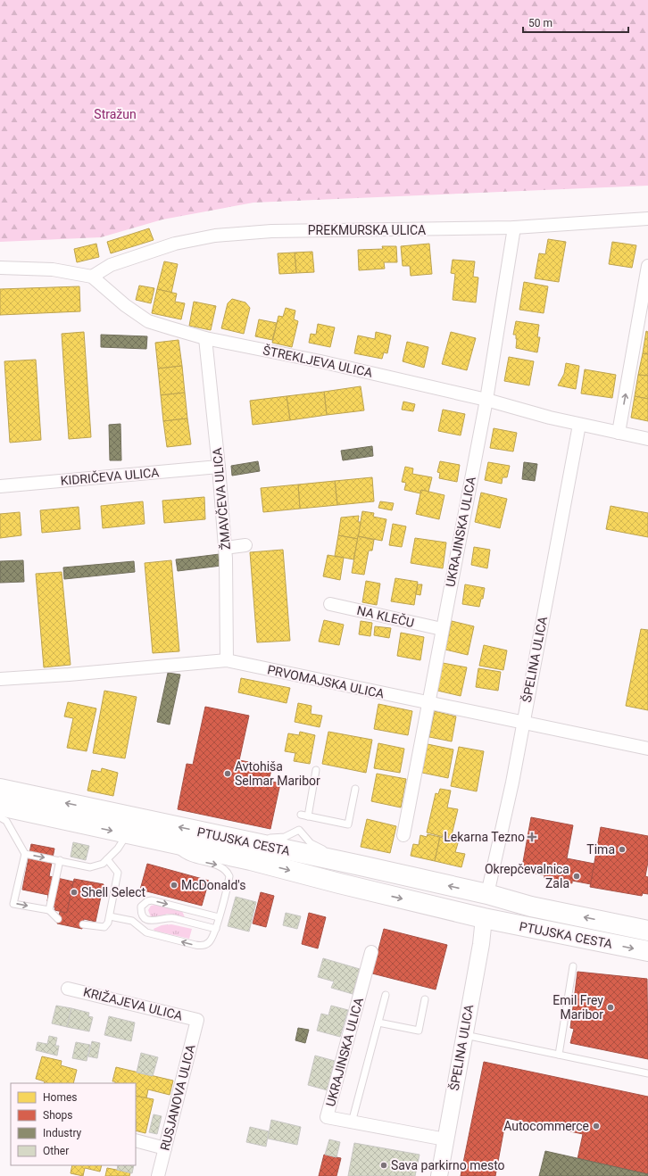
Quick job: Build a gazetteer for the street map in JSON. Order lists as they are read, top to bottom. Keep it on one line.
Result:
{"streets":{"main road":["PTUJSKA CESTA"],"street":["PREKMURSKA ULICA","ŠTREKLJEVA ULICA","KIDRIČEVA ULICA","ŽMAVČEVA ULICA","UKRAJINSKA ULICA","NA KLEČU","ŠPELINA ULICA","PRVOMAJSKA ULICA","KRIŽAJEVA ULICA","RUSJANOVA ULICA"]},"crossings":[["PREKMURSKA ULICA","ŠTREKLJEVA ULICA"],["PREKMURSKA ULICA","UKRAJINSKA ULICA"],["ŠTREKLJEVA ULICA","ŽMAVČEVA ULICA"],["ŠTREKLJEVA ULICA","UKRAJINSKA ULICA"],["ŠTREKLJEVA ULICA","ŠPELINA ULICA"],["KIDRIČEVA ULICA","ŽMAVČEVA ULICA"],["ŽMAVČEVA ULICA","PRVOMAJSKA ULICA"],["UKRAJINSKA ULICA","NA KLEČU"],["UKRAJINSKA ULICA","ŠPELINA ULICA"],["UKRAJINSKA ULICA","PRVOMAJSKA ULICA"],["ŠPELINA ULICA","PRVOMAJSKA ULICA"],["ŠPELINA ULICA","PTUJSKA CESTA"],["KRIŽAJEVA ULICA","RUSJANOVA ULICA"]],"parks":["Stražun"],"places":{"other":["Avtohiša Selmar Maribor","Tima","Okrepčevalnica Zala","McDonald's","Shell Select","Emil Frey Maribor","Autocommerce","Sava parkirno mesto"],"health":["Lekarna Tezno"]},"legend":["Homes","Shops","Industry","Other"],"scale_bar":"50 m"}
